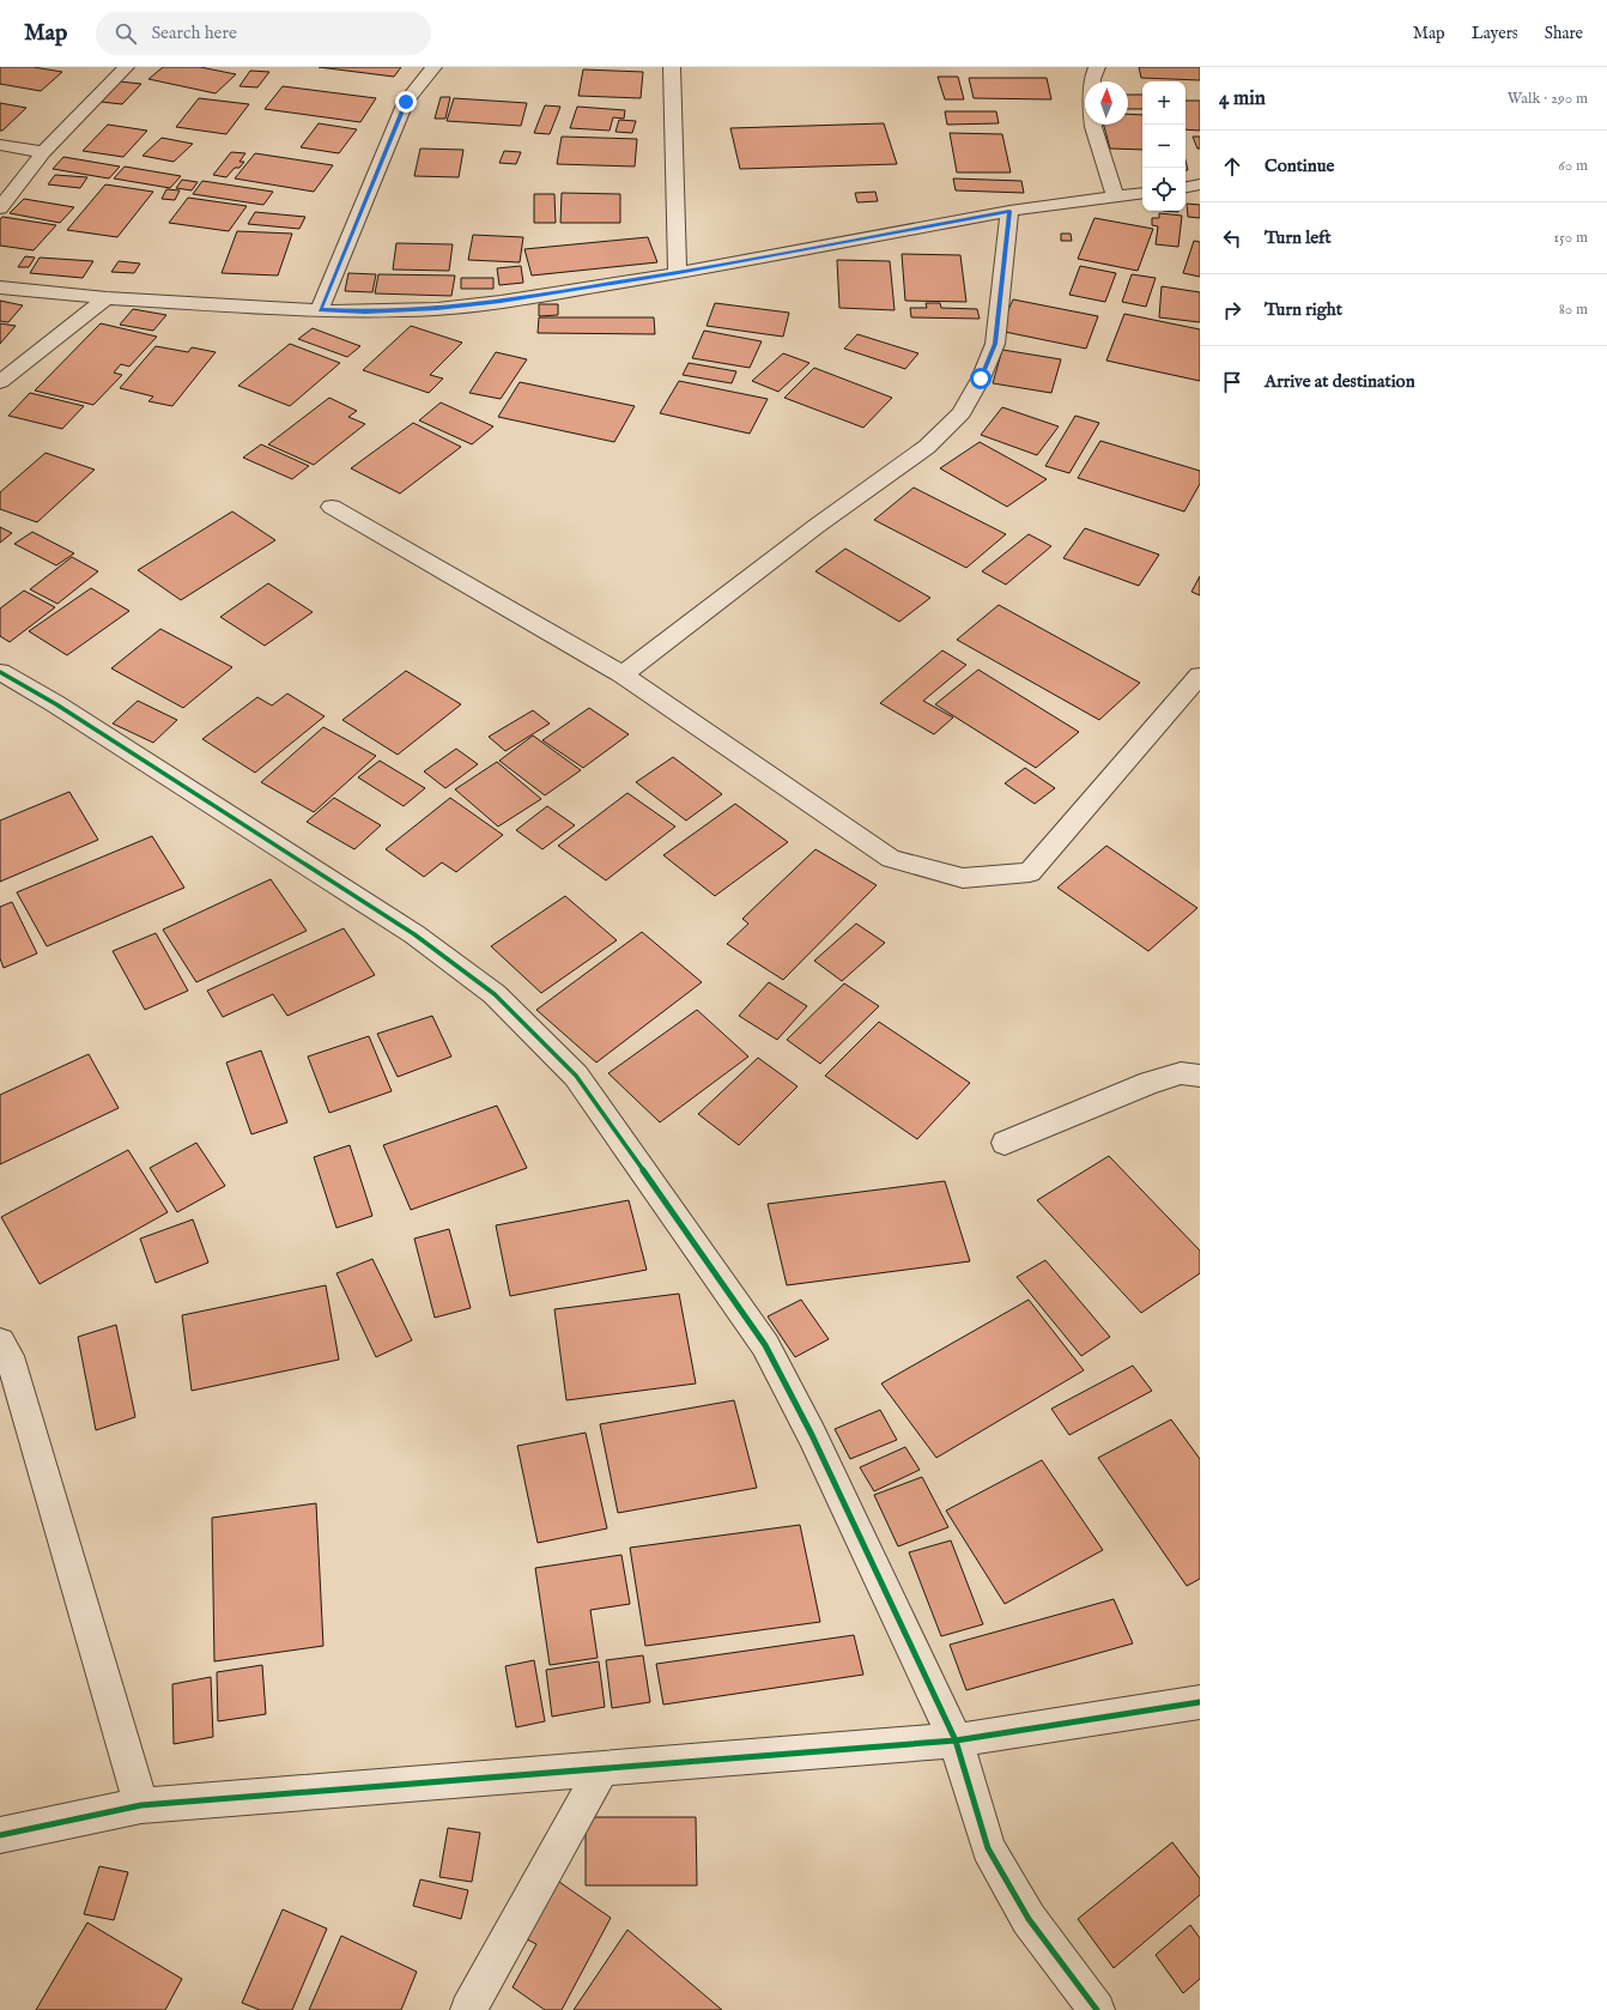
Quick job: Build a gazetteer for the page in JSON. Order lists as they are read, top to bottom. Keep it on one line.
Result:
{"north":"top","page":{"header":"Map","search":"Search here","nav":["Map","Layers","Share"],"heading":["4 min","Walk · 290 m"],"map_buttons":["+","−"],"list":[["Continue","60 m"],["Turn left","150 m"],["Turn right","80 m"],"Arrive at destination"]}}
